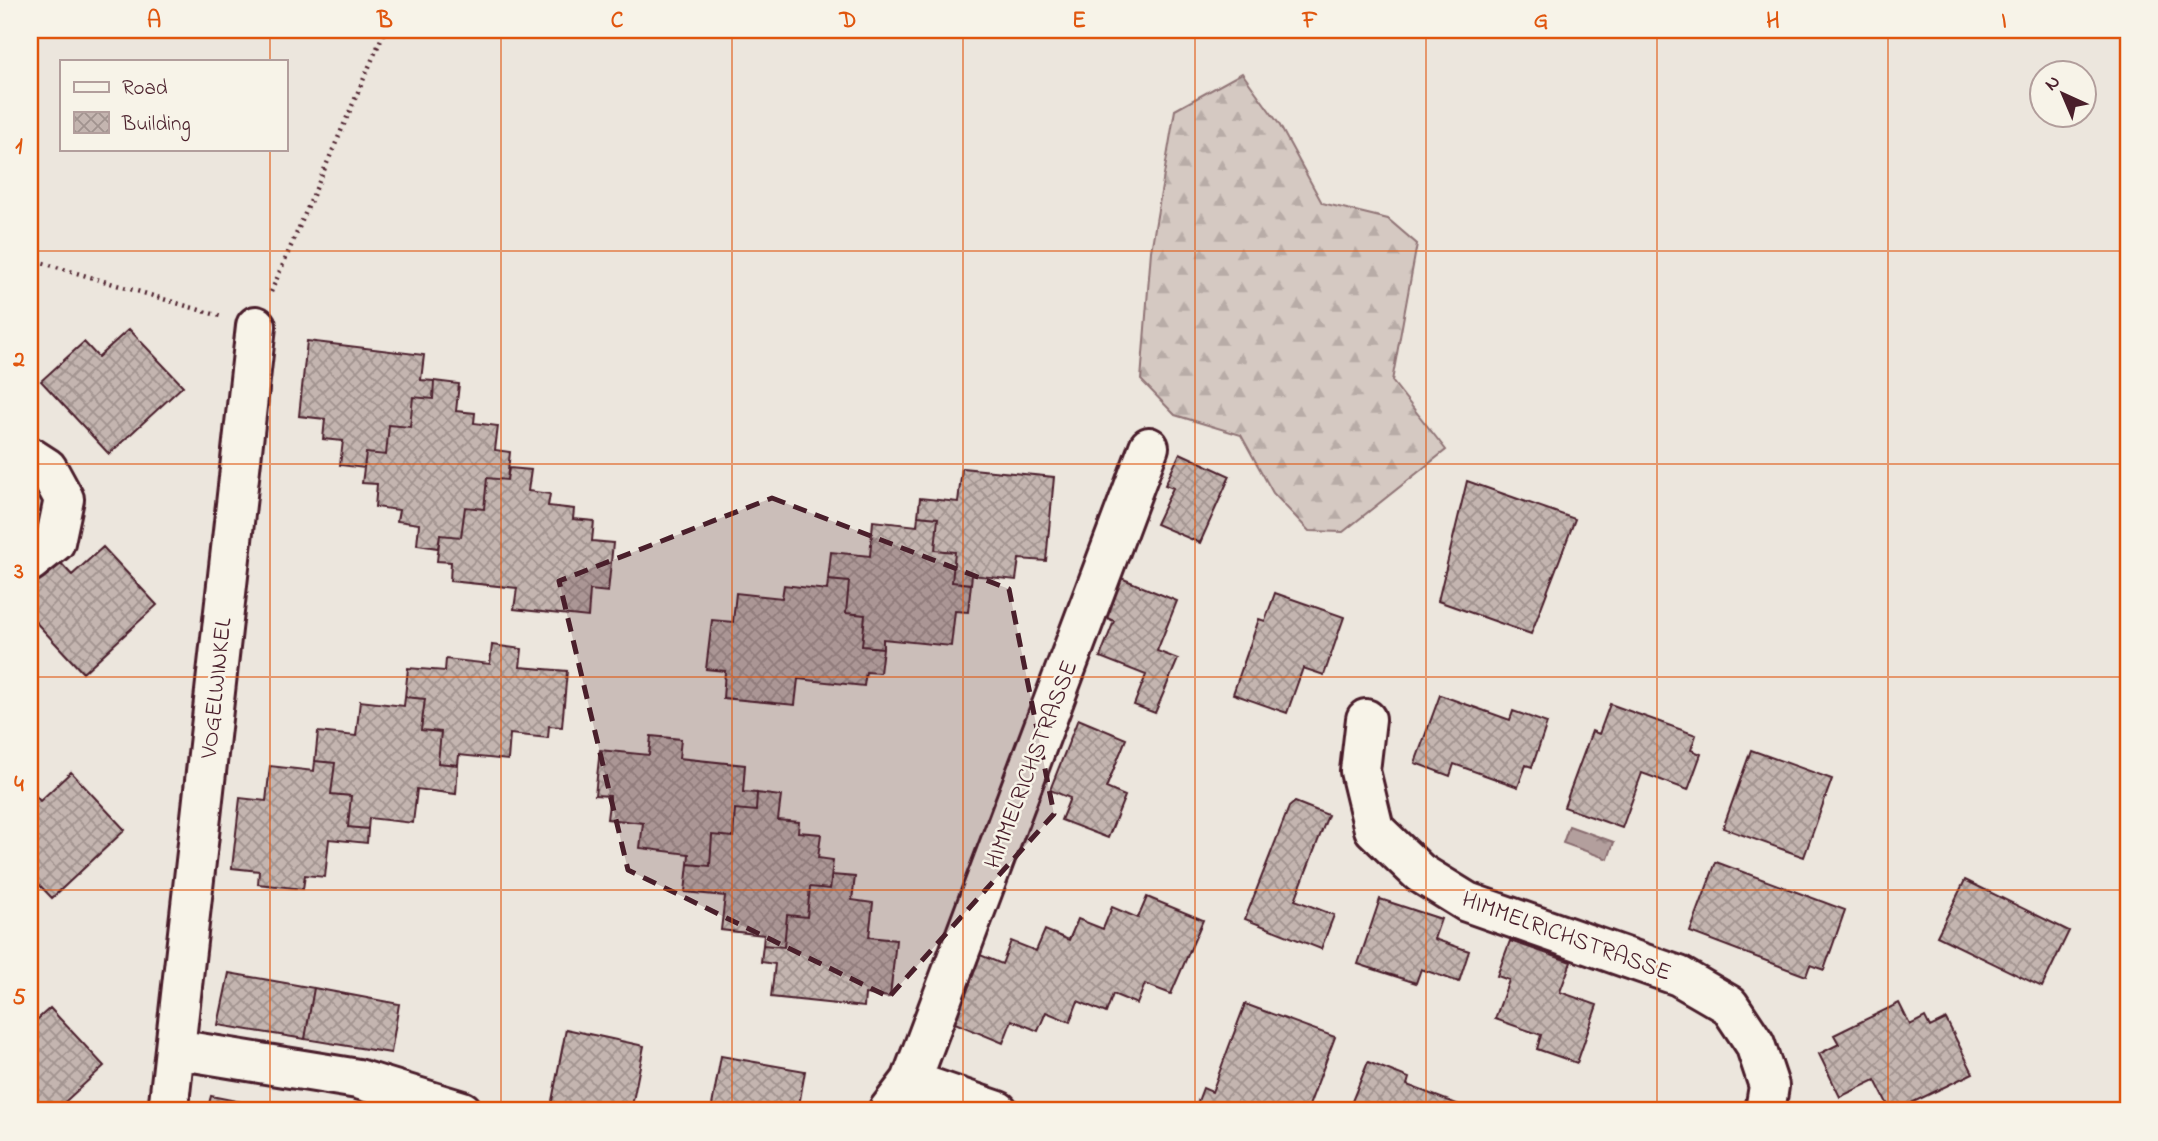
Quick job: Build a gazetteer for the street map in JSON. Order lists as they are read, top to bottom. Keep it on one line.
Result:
{"streets":{"street":["VOGELWINKEL","HIMMELRICHSTRASSE"]},"legend":["Road","Building"],"north":"top left","grid":{"columns":["A","B","C","D","E","F","G","H","I"],"rows":["1","2","3","4","5"]}}
